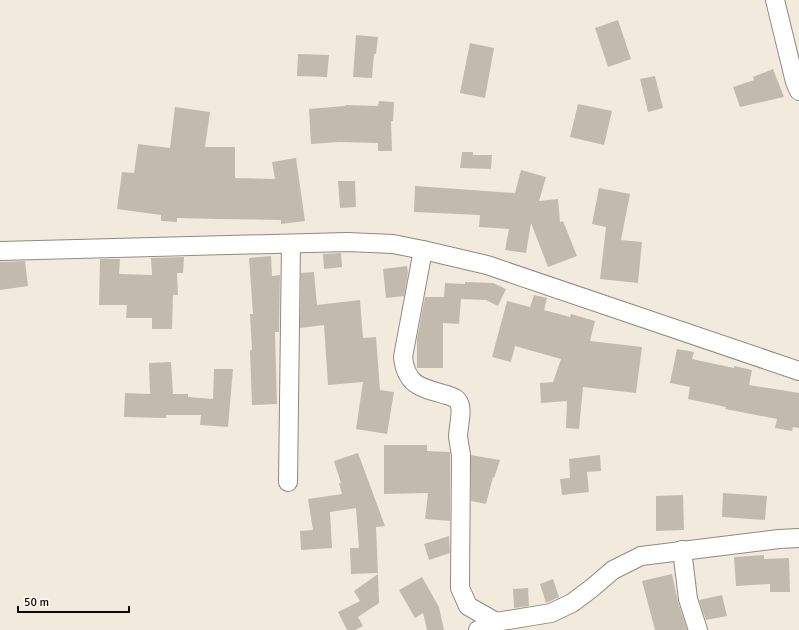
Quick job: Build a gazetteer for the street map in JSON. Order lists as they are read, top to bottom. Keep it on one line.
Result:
{"scale_bar":"50 m"}
